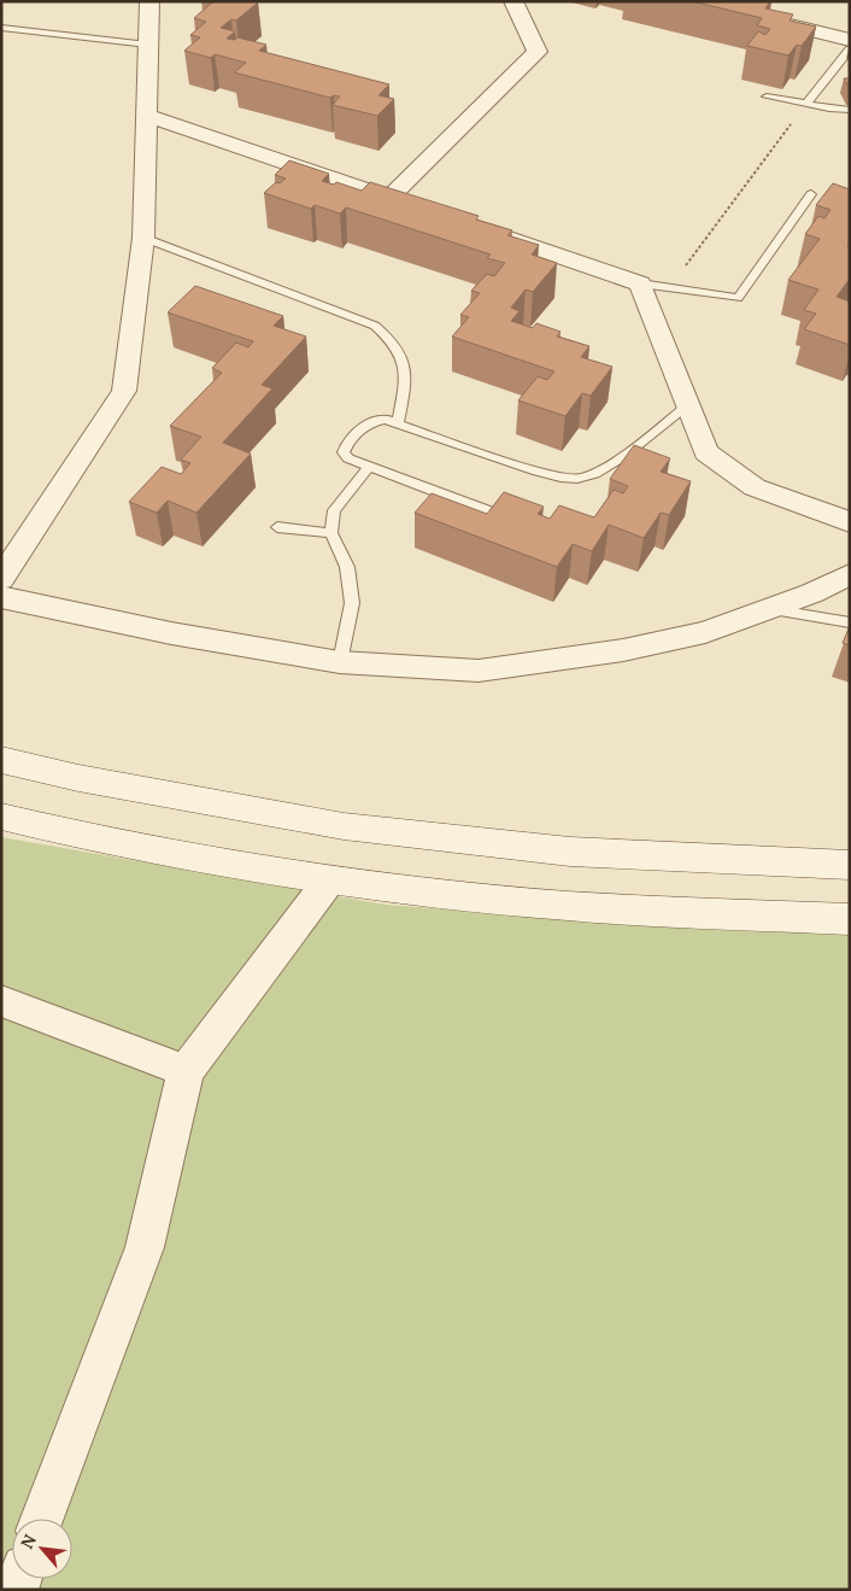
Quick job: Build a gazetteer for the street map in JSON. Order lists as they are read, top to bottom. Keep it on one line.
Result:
{"north":"top left"}
